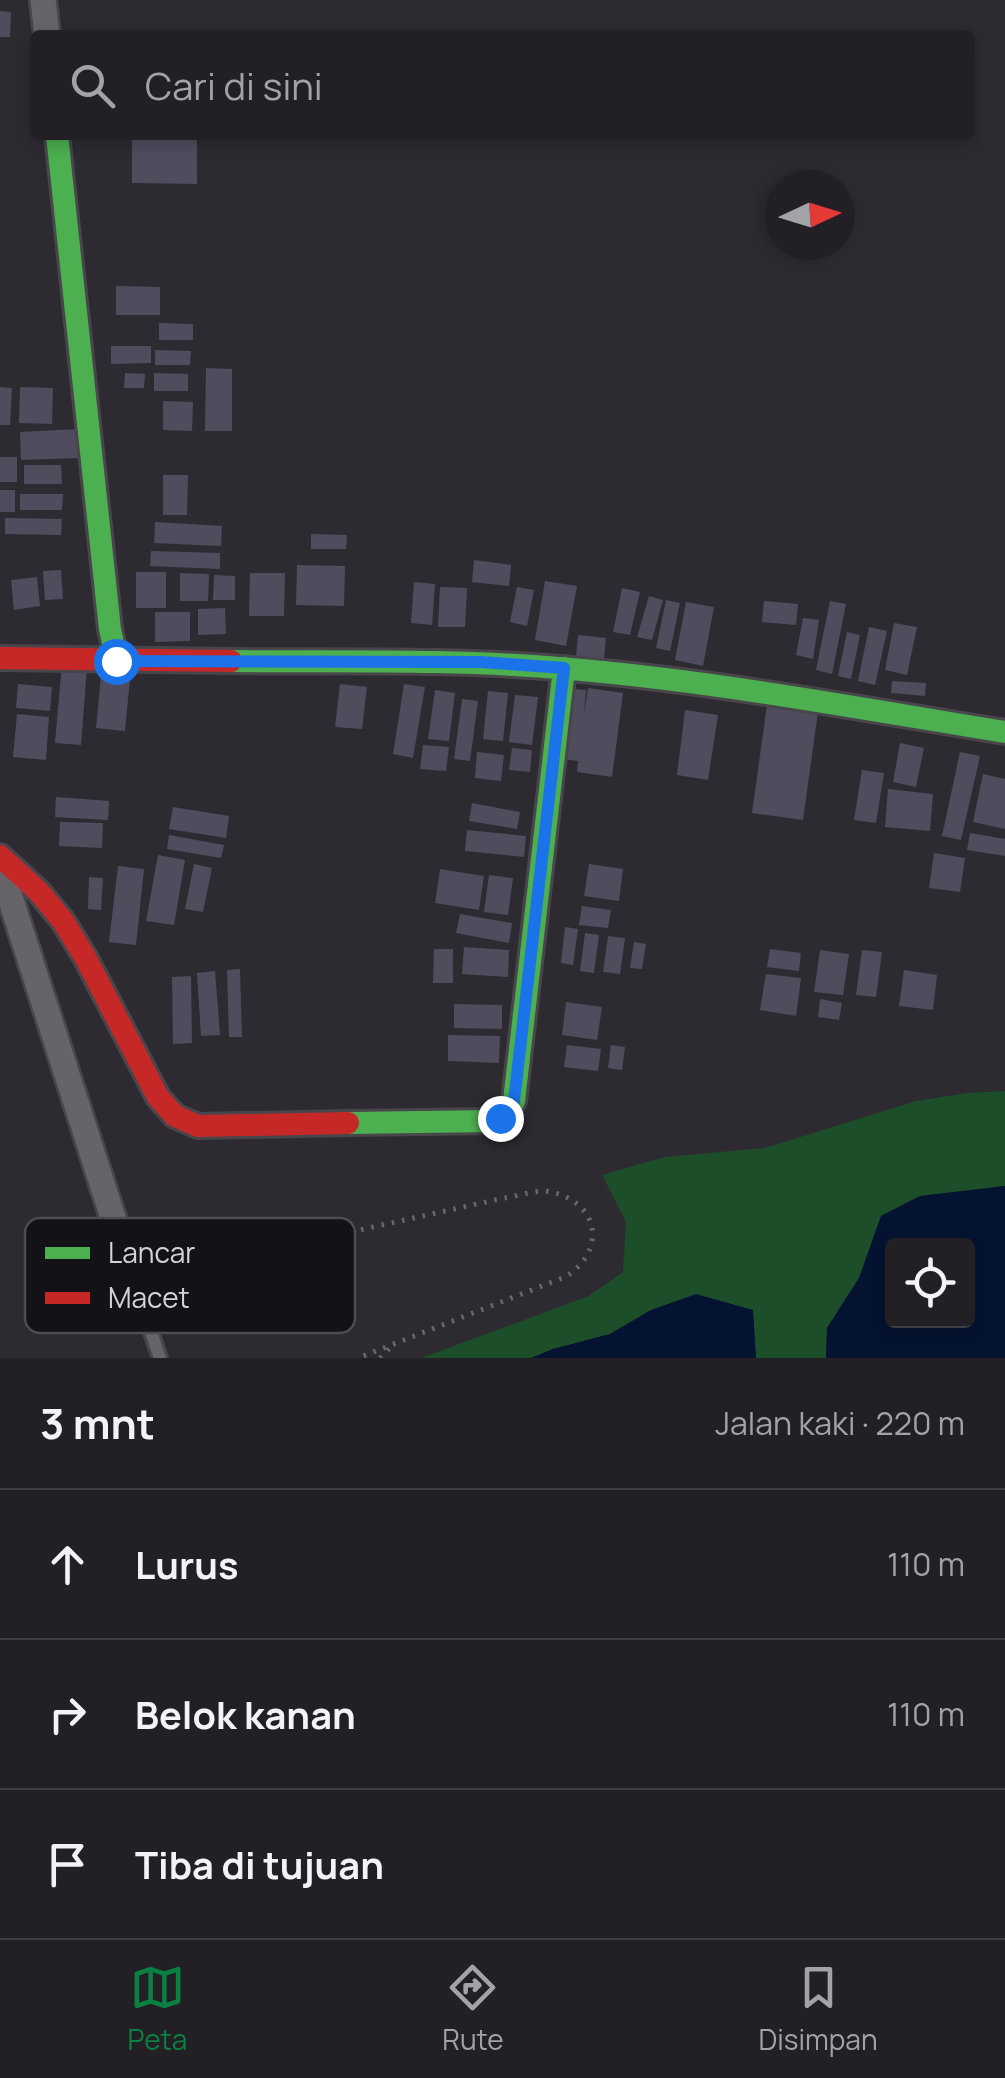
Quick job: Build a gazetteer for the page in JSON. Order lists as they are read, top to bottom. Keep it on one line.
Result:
{"legend":["Lancar","Macet"],"north":"right","page":{"search":"Cari di sini","heading":["3 mnt","Jalan kaki · 220 m"],"list":[["Lurus","110 m"],["Belok kanan","110 m"],"Tiba di tujuan"],"nav":["Peta","Rute","Disimpan"]}}
